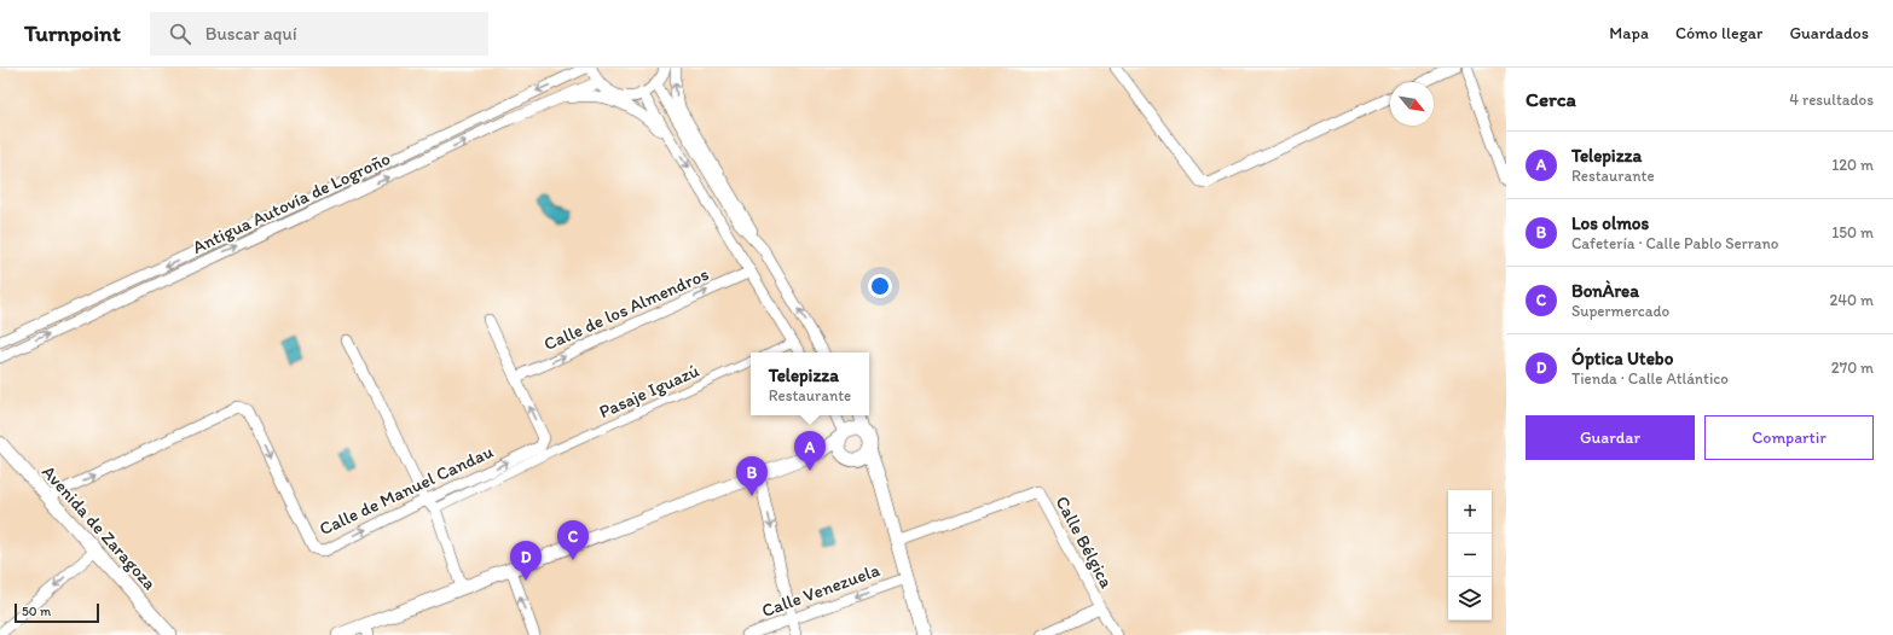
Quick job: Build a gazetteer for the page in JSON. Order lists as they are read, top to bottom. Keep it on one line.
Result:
{"streets":{"street":["Antigua Autovía de Logroño","Calle de los Almendros","Pasaje Iguazú","Calle de Manuel Candau","Avenida de Zaragoza","Calle Bélgica","Calle Venezuela"]},"crossings":[["Calle de los Almendros","Calle de Manuel Candau"],["Calle de Manuel Candau","Avenida de Zaragoza"]],"one_way":["Calle de los Almendros","Calle Venezuela"],"scale_bar":"50 m","north":"bottom right","page":{"header":"Turnpoint","search":"Buscar aquí","nav":["Mapa","Cómo llegar","Guardados"],"heading":["Cerca","4 resultados"],"list":[{"mark":"A","name":"Telepizza","note":"Restaurante","value":"120 m"},{"mark":"B","name":"Los olmos","note":"Cafetería · Calle Pablo Serrano","value":"150 m"},{"mark":"C","name":"BonÀrea","note":"Supermercado","value":"240 m"},{"mark":"D","name":"Óptica Utebo","note":"Tienda · Calle Atlántico","value":"270 m"}],"popup":["Telepizza","Restaurante"],"buttons":["Guardar","Compartir"],"pins":["A","B","C","D"],"map_buttons":["+","−"],"scale":"50 m"}}
